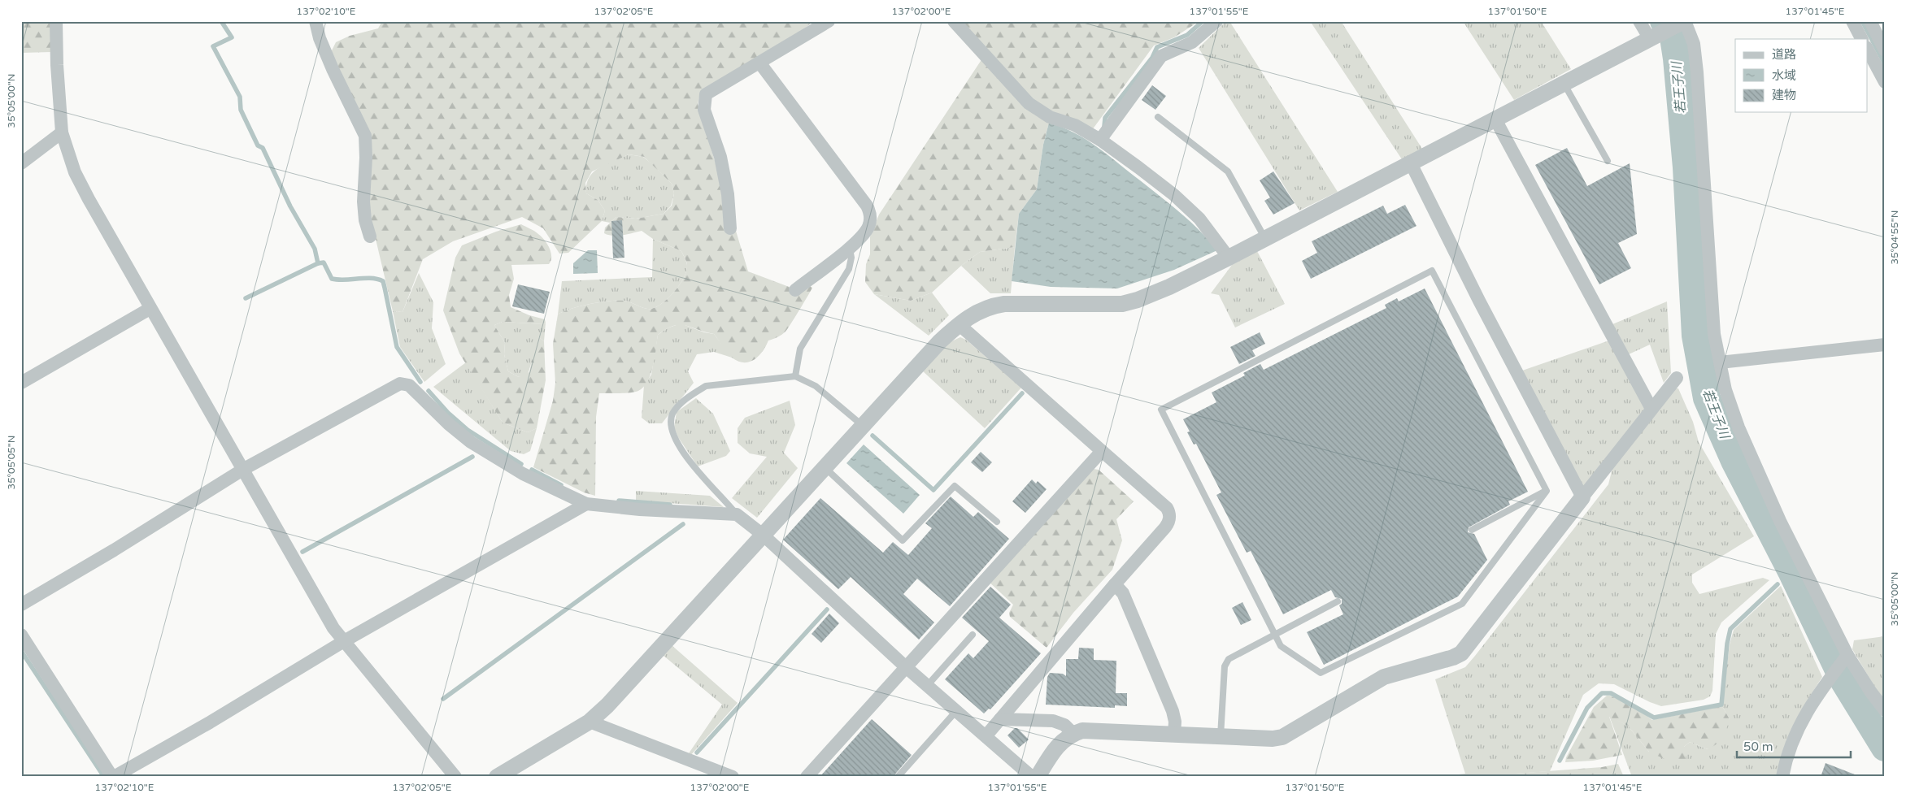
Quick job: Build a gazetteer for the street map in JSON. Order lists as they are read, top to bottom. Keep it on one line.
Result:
{"water":["若王子川"],"legend":["道路","水域","建物"],"scale_bar":"50 m","coordinates":["137°02'10\"E","137°02'05\"E","137°02'00\"E","137°01'55\"E","137°01'50\"E","137°01'45\"E","35°05'00\"N","35°04'55\"N","35°05'05\"N"]}
